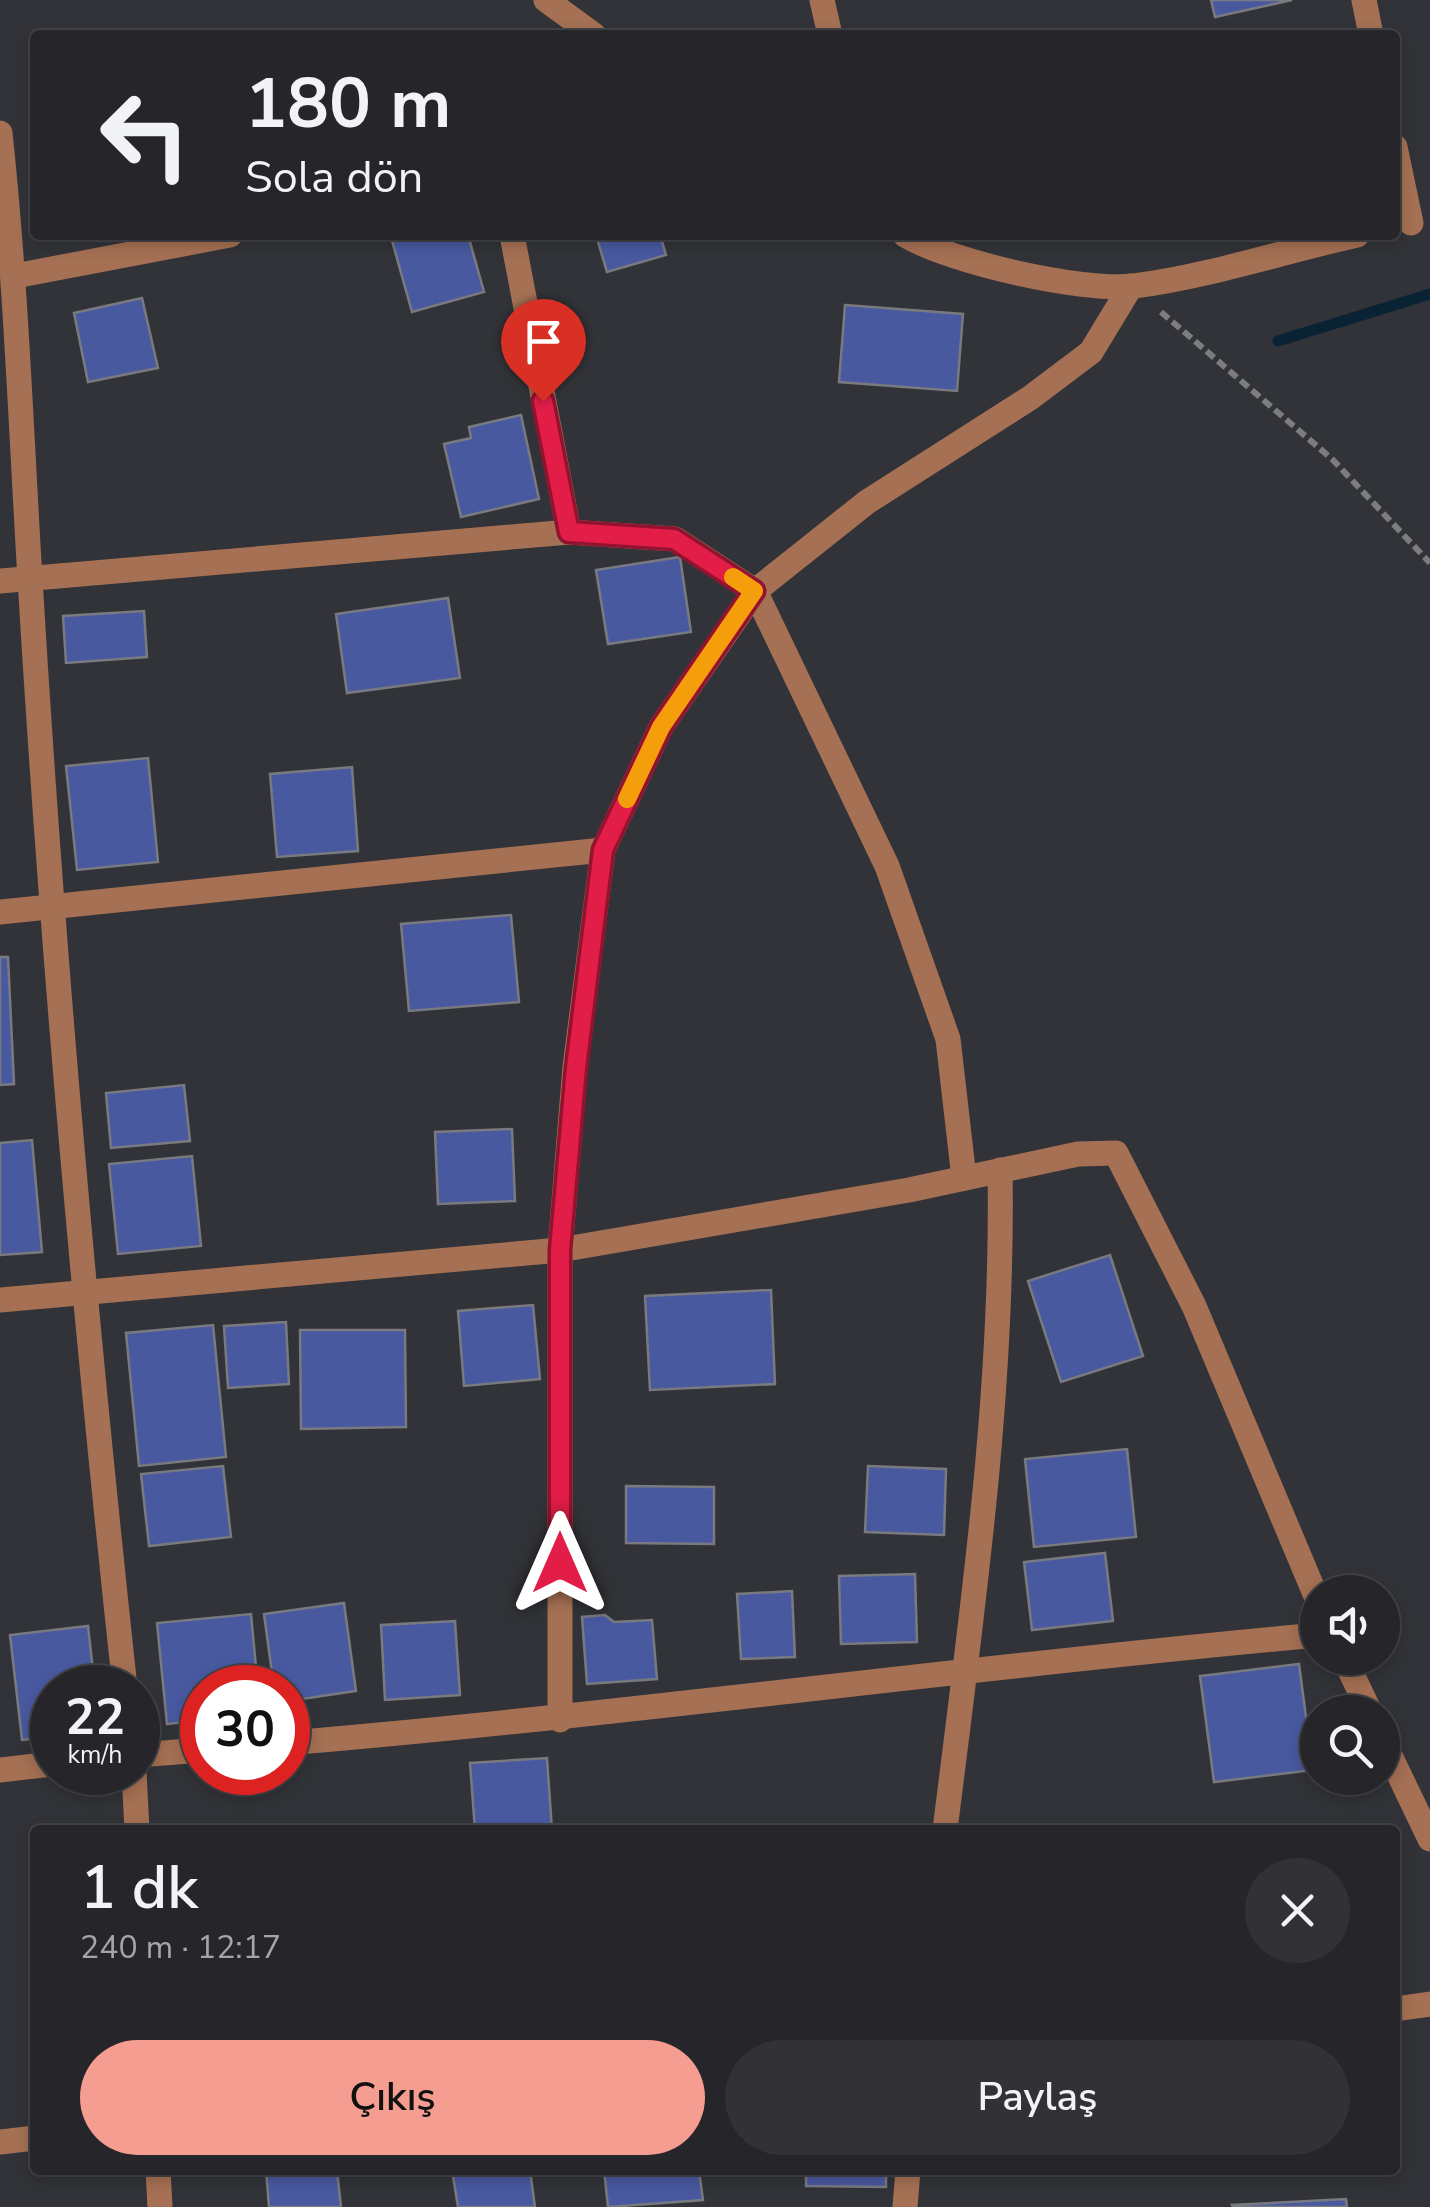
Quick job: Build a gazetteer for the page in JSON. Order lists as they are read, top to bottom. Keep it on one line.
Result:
{"page":{"turn":["180 m","Sola dön"],"speed":"22 km/h","limit":"30","heading":["1 dk","240 m · 12:17"],"buttons":["Çıkış","Paylaş"]}}
